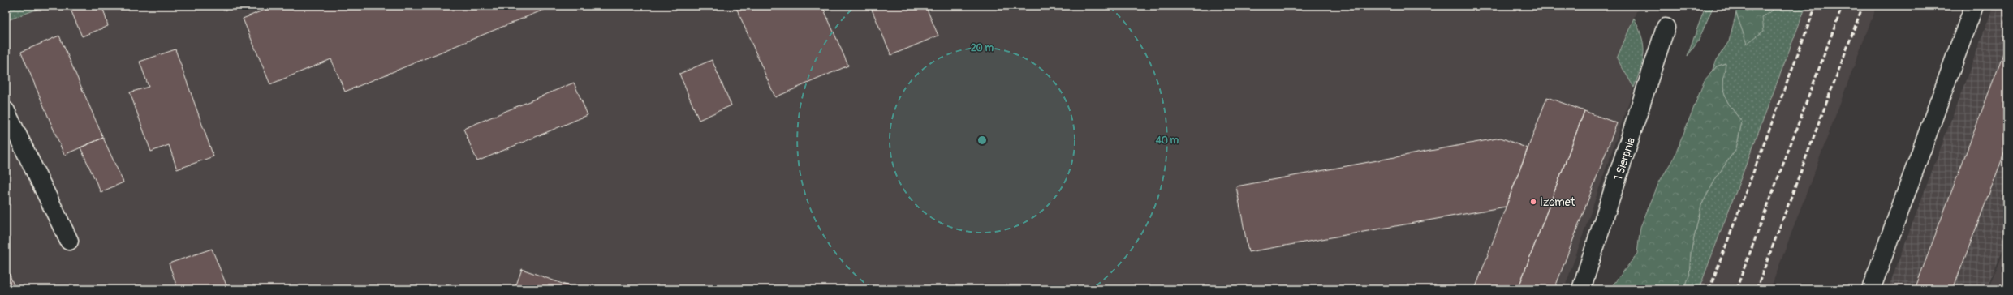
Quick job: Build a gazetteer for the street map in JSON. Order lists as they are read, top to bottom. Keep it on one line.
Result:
{"streets":{"lane":["1 Sierpnia"]},"places":["Izomet"],"rings":["20 m","40 m"]}
